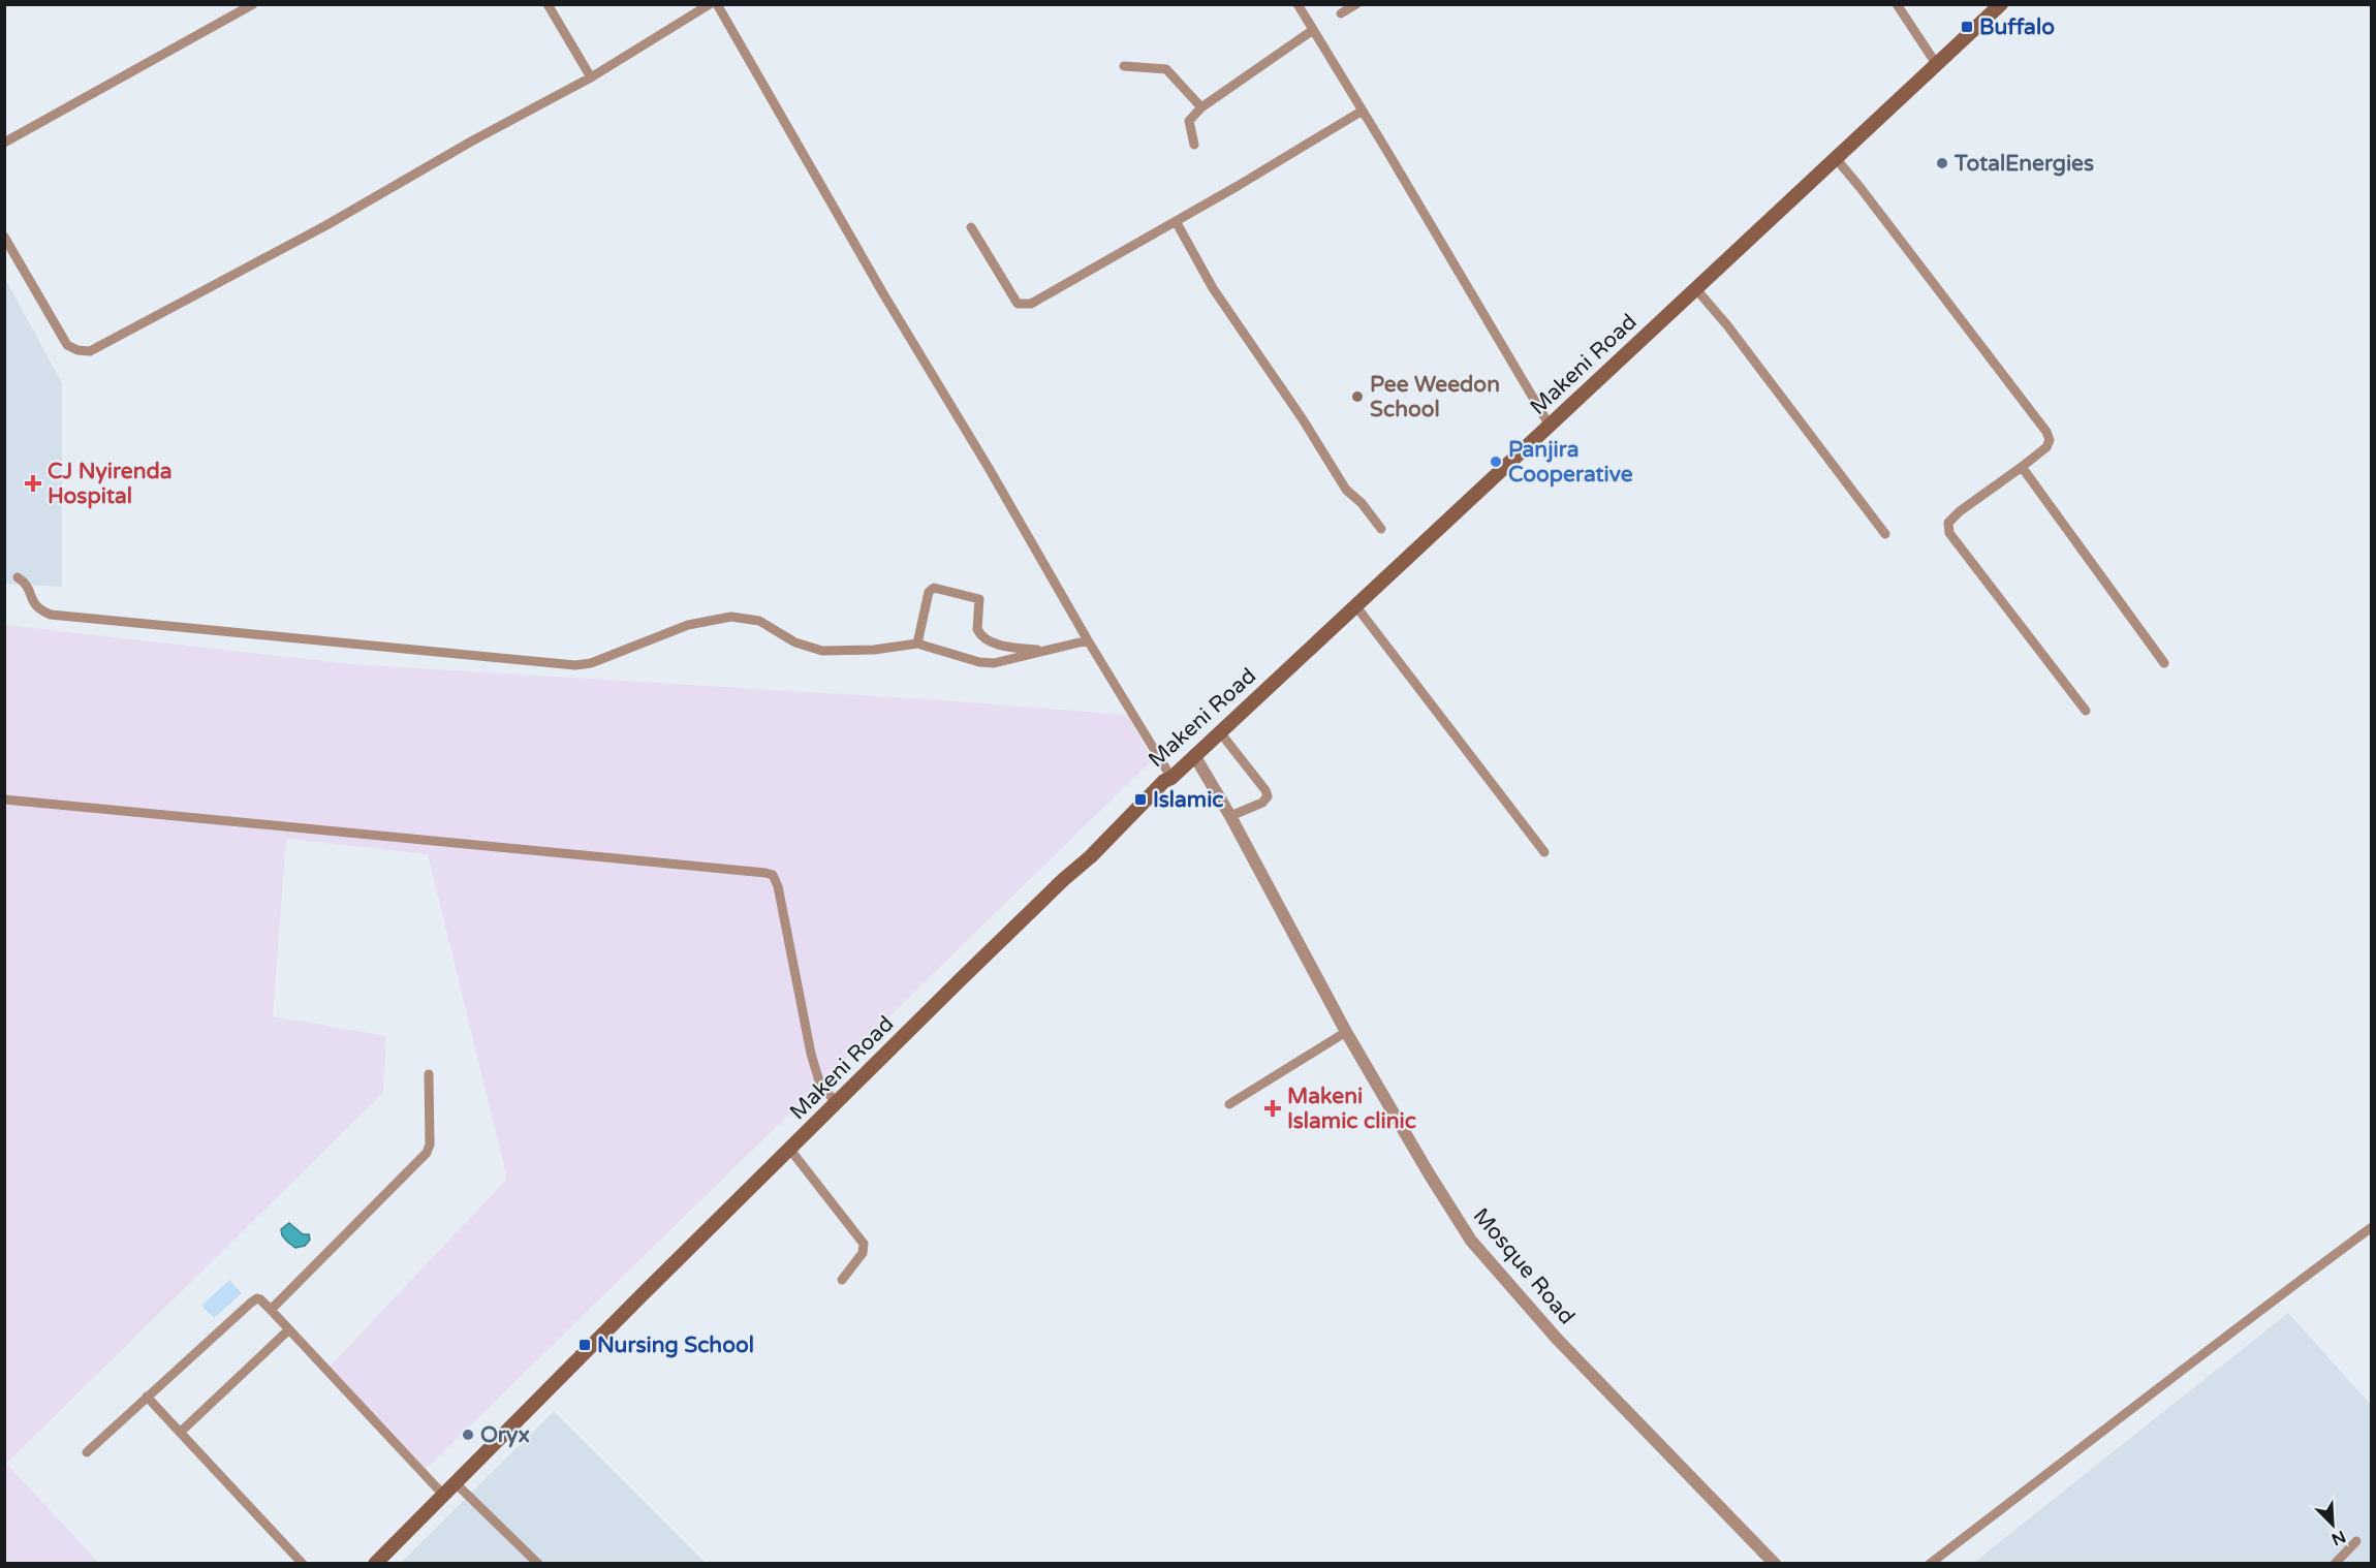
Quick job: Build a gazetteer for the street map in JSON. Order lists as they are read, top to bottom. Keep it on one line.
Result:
{"streets":{"main road":["Makeni Road"],"street":["Mosque Road"]},"crossings":[["Makeni Road","Mosque Road"]],"places":{"transit":["Buffalo","Islamic","Nursing School"],"other":["TotalEnergies","Pee Weedon School","Panjira Cooperative","Oryx"],"health":["CJ Nyirenda Hospital","Makeni Islamic clinic"]},"north":"bottom right"}
